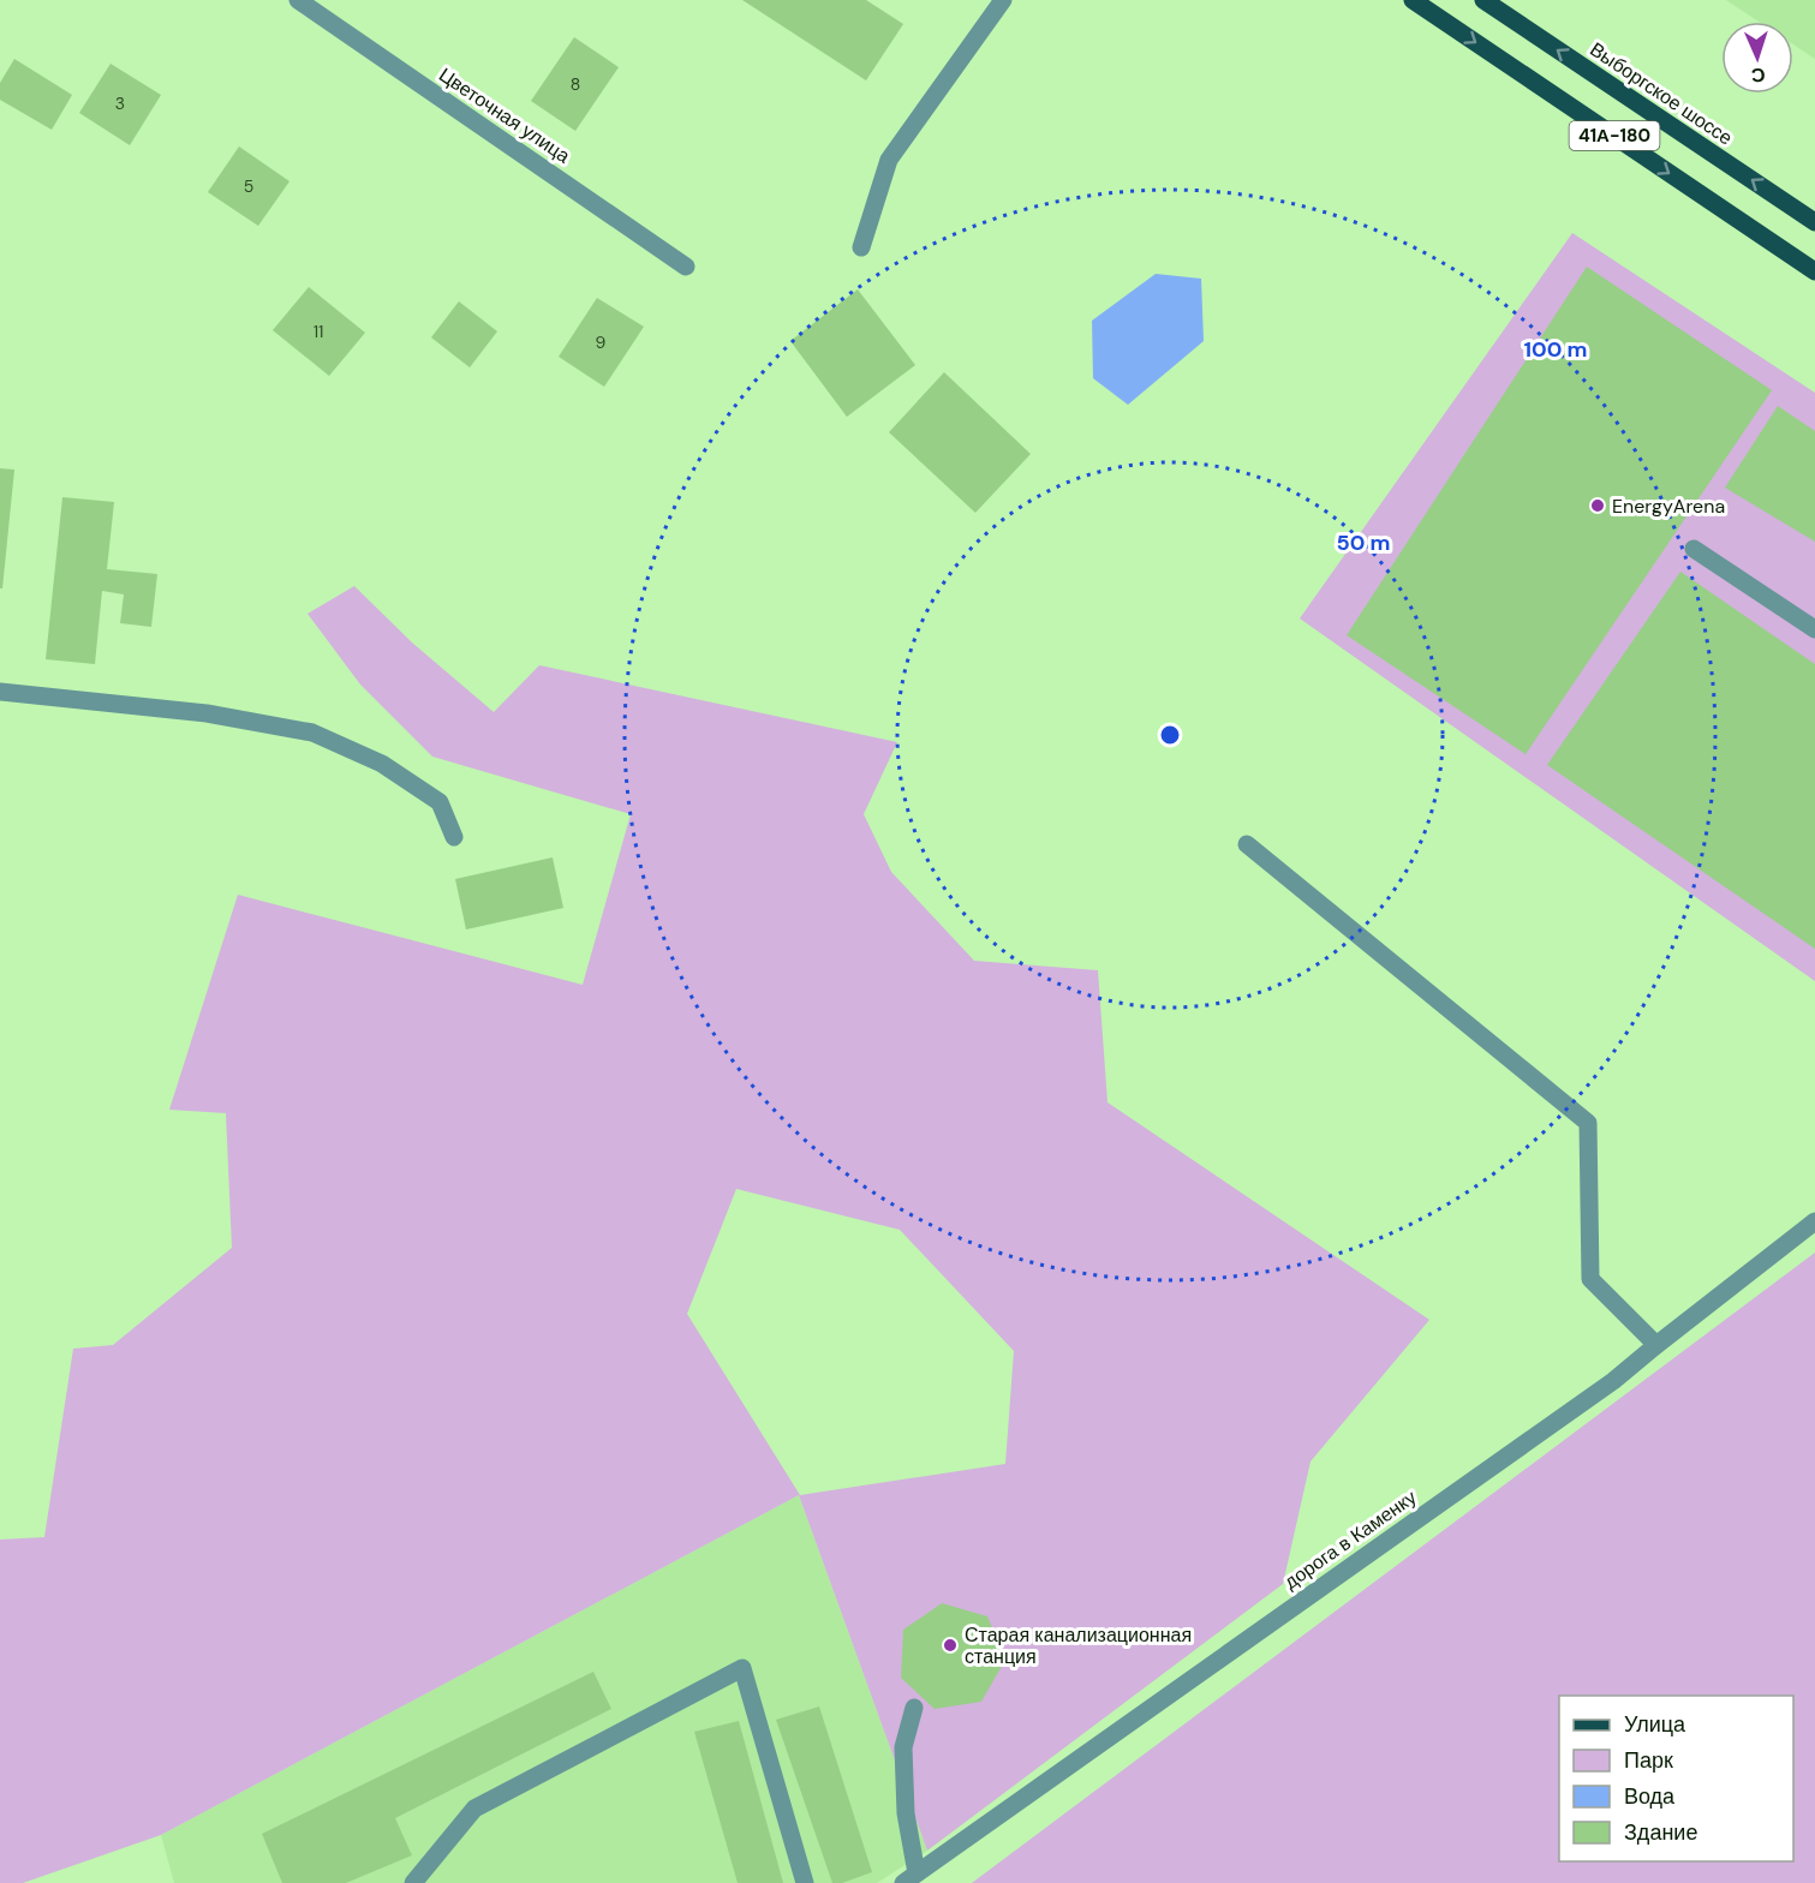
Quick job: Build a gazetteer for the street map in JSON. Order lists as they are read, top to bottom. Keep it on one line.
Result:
{"streets":{"main road":["Выборгское шоссе","41А-180"],"street":["Цветочная улица","дорога в Каменку"]},"places":["EnergyArena","Старая канализационная станция"],"house_numbers":["8","3","5","11","9"],"legend":["Улица","Парк","Вода","Здание"],"north":"bottom","rings":["100 m","50 m"]}
